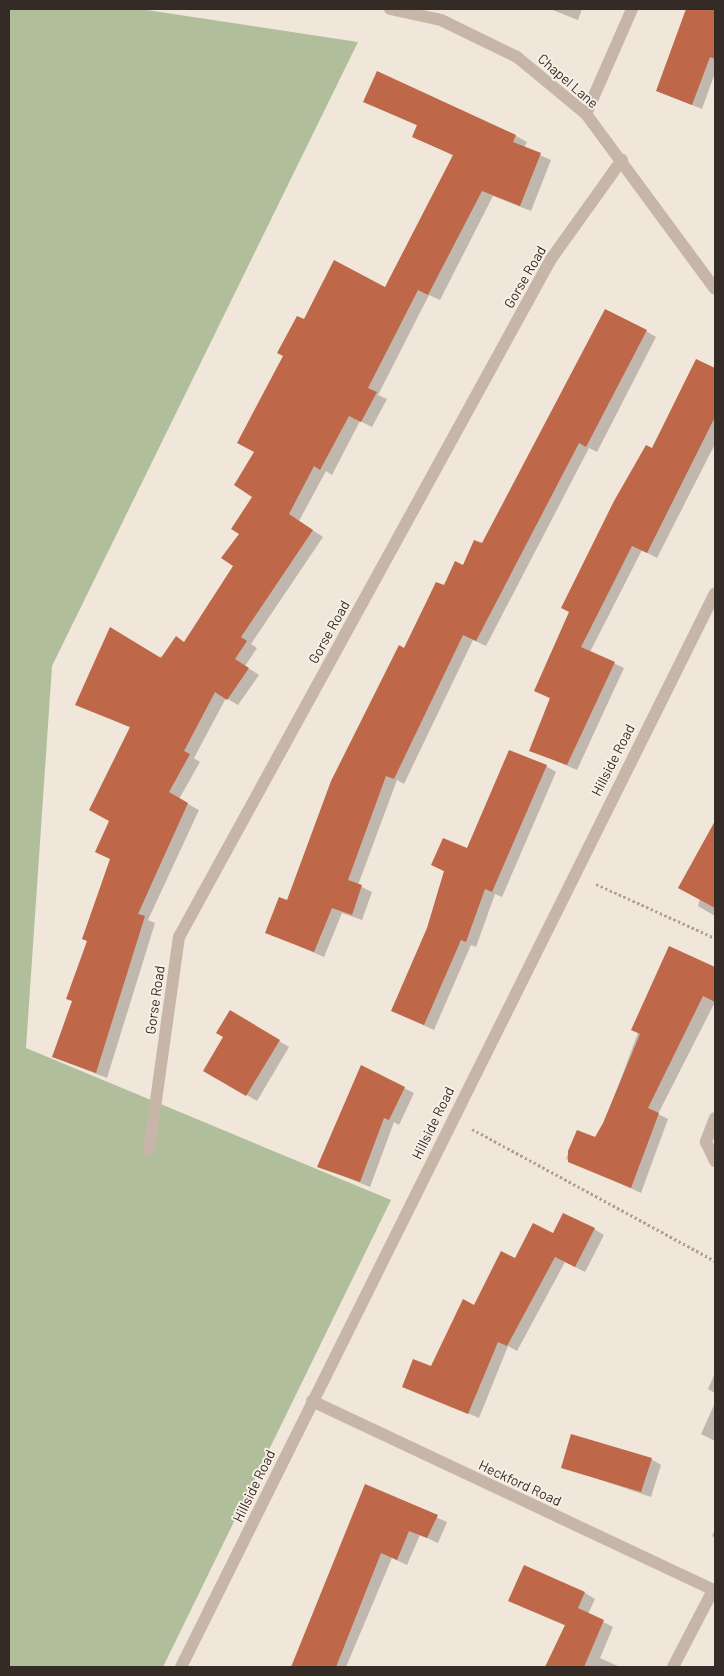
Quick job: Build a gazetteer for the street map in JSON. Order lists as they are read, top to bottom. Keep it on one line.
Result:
{"streets":{"street":["Chapel Lane","Gorse Road","Hillside Road","Heckford Road"]},"crossings":[["Chapel Lane","Gorse Road"],["Hillside Road","Heckford Road"]]}
